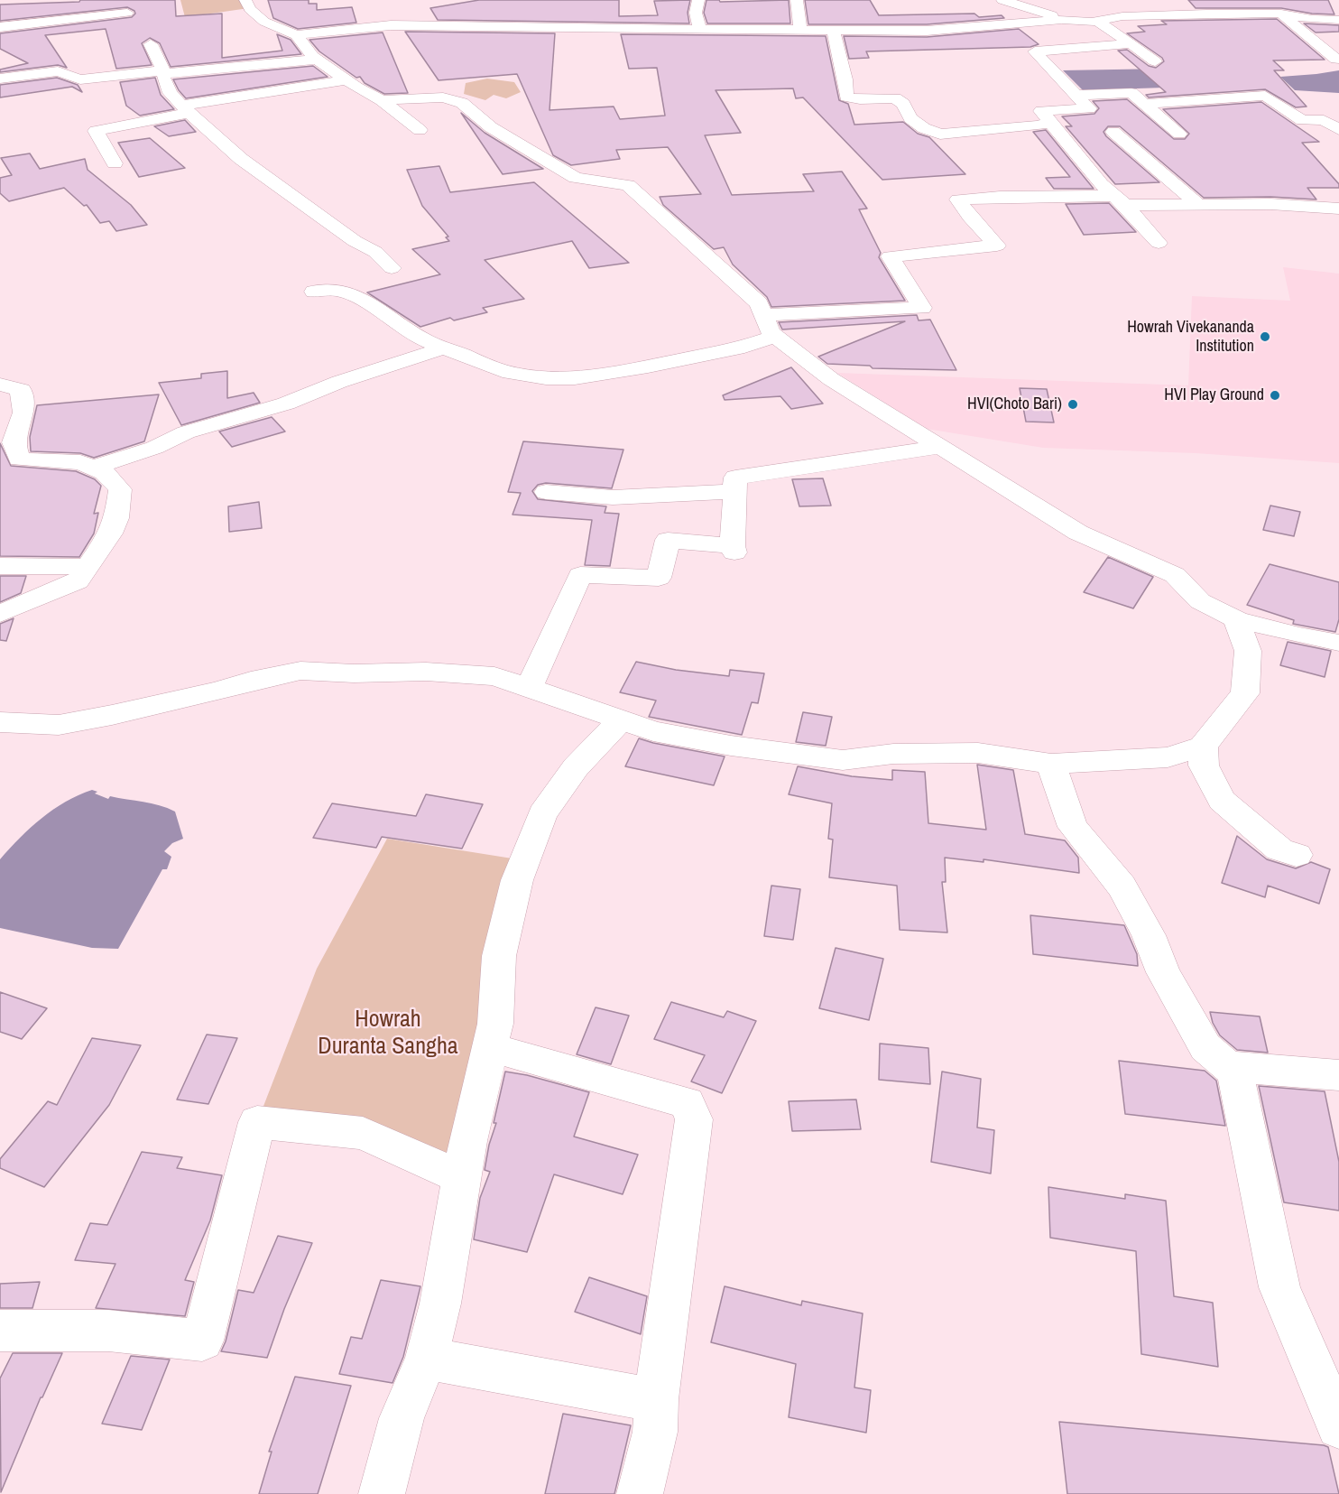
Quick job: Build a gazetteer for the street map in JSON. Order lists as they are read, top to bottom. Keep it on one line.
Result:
{"parks":["Howrah Duranta Sangha"],"places":["Howrah Vivekananda Institution","HVI Play Ground","HVI(Choto Bari)"]}
